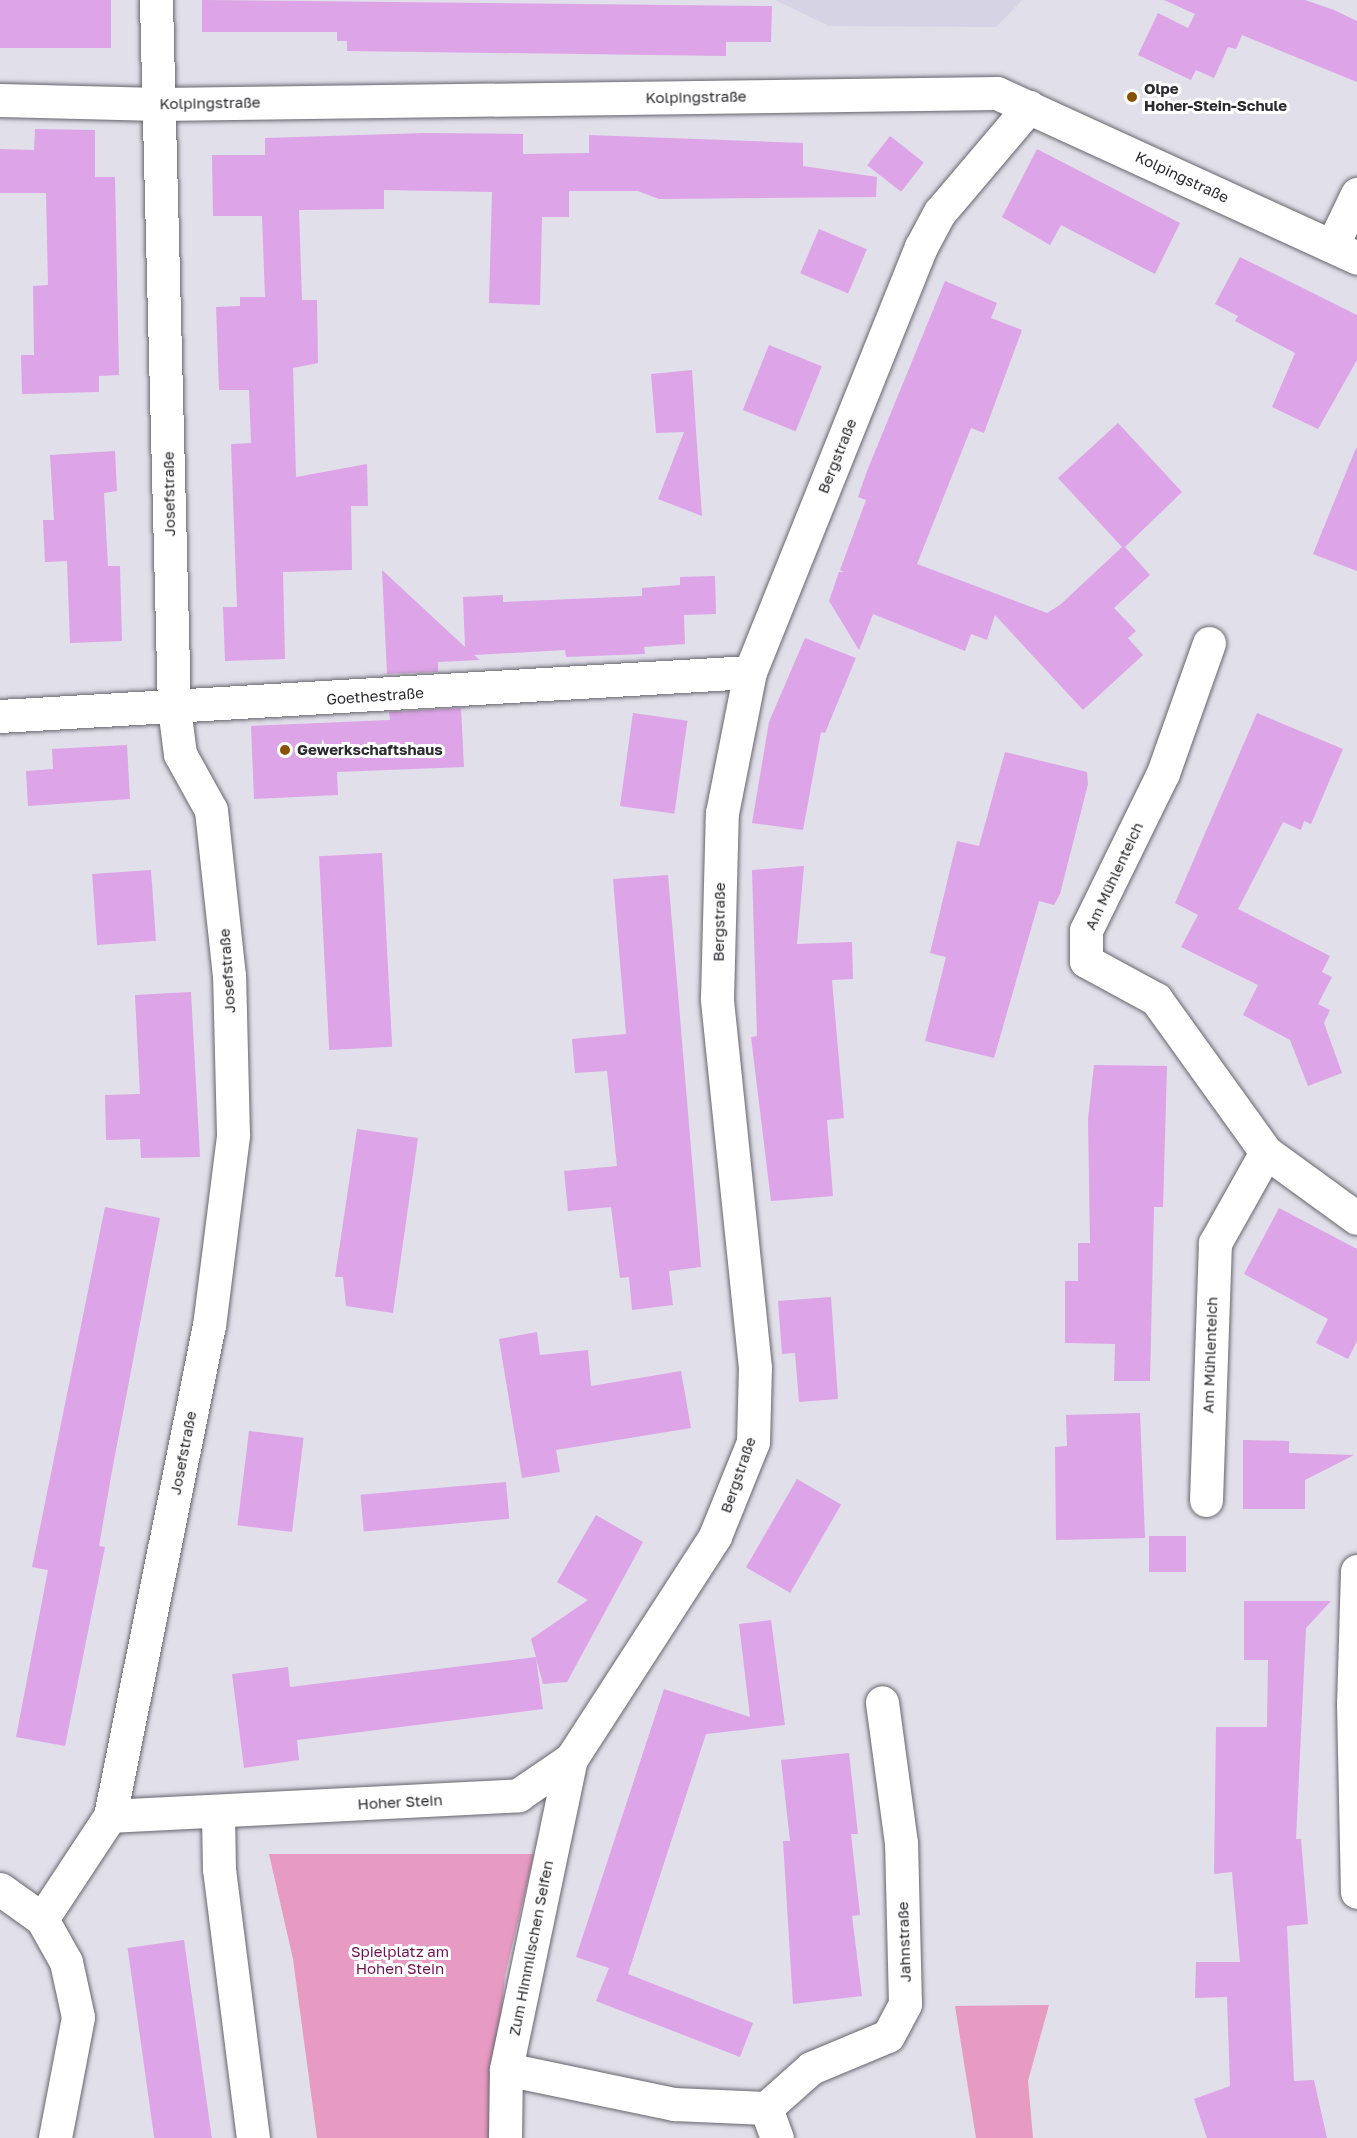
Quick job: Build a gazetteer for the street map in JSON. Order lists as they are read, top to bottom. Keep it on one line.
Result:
{"streets":{"street":["Kolpingstraße","Bergstraße","Josefstraße","Goethestraße","Am Mühlenteich","Hoher Stein","Jahnstraße","Zum Himmlischen Seifen"]},"crossings":[["Kolpingstraße","Bergstraße"],["Kolpingstraße","Josefstraße"],["Bergstraße","Goethestraße"],["Bergstraße","Hoher Stein"],["Bergstraße","Zum Himmlischen Seifen"],["Josefstraße","Goethestraße"],["Josefstraße","Hoher Stein"],["Hoher Stein","Zum Himmlischen Seifen"]],"parks":["Spielplatz am Hohen Stein"],"places":["Olpe Hoher-Stein-Schule","Gewerkschaftshaus"]}
